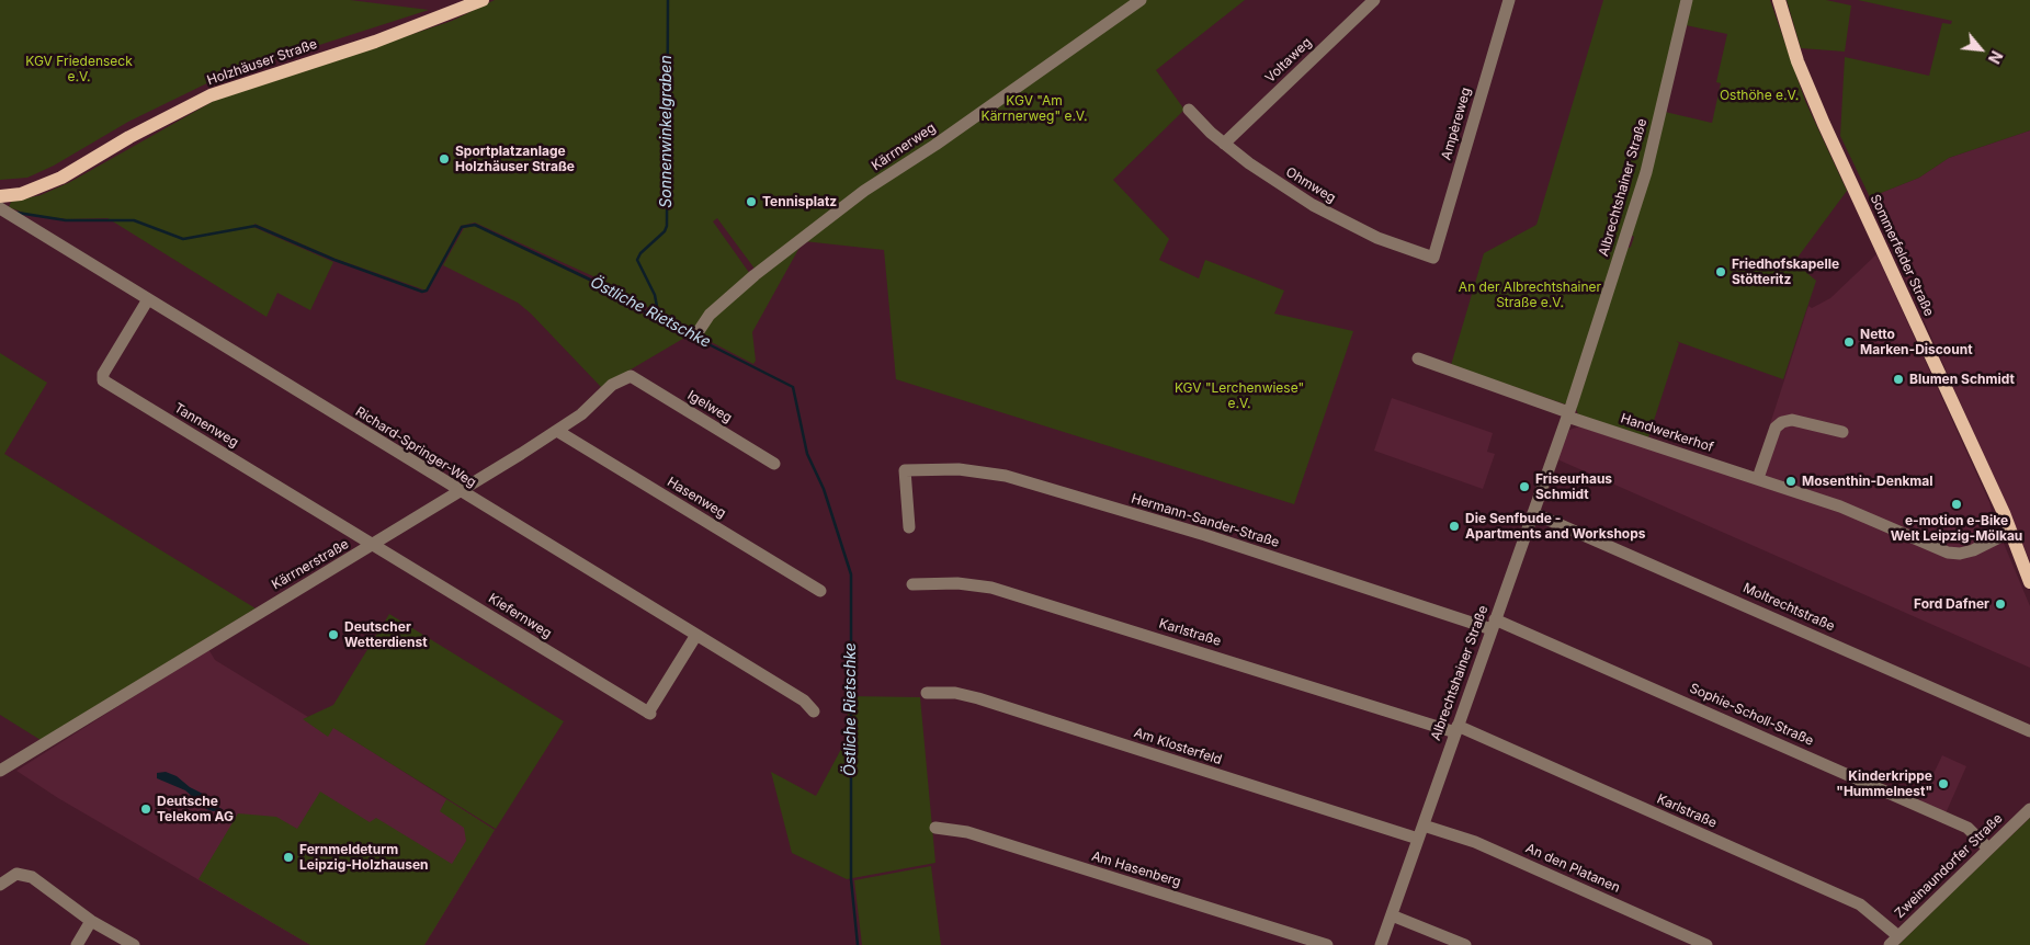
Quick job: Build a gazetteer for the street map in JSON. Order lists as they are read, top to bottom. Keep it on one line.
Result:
{"streets":{"main road":["Holzhäuser Straße","Sommerfelder Straße"],"street":["Voltaweg","Ampèreweg","Kärrnerweg","Ohmweg","Albrechtshainer Straße","Igelweg","Tannenweg","Handwerkerhof","Richard-Springer-Weg","Hasenweg","Hermann-Sander-Straße","Kärrnerstraße","Moltrechtstraße","Kiefernweg","Karlstraße","Sophie-Scholl-Straße","Am Klosterfeld","Zweinaundorfer Straße","An den Platanen","Am Hasenberg"]},"crossings":[["Voltaweg","Ohmweg"],["Ampèreweg","Ohmweg"],["Albrechtshainer Straße","Handwerkerhof"],["Albrechtshainer Straße","Hermann-Sander-Straße"],["Albrechtshainer Straße","Moltrechtstraße"],["Albrechtshainer Straße","Karlstraße"],["Albrechtshainer Straße","Sophie-Scholl-Straße"],["Albrechtshainer Straße","Am Klosterfeld"],["Albrechtshainer Straße","An den Platanen"],["Sommerfelder Straße","Handwerkerhof"],["Igelweg","Kärrnerstraße"],["Tannenweg","Richard-Springer-Weg"],["Tannenweg","Kärrnerstraße"],["Tannenweg","Kiefernweg"],["Richard-Springer-Weg","Kärrnerstraße"],["Richard-Springer-Weg","Kiefernweg"],["Hasenweg","Kärrnerstraße"],["Hermann-Sander-Straße","Sophie-Scholl-Straße"],["Kärrnerstraße","Kiefernweg"],["Karlstraße","Zweinaundorfer Straße"],["Sophie-Scholl-Straße","Zweinaundorfer Straße"]],"water":["Sonnenwinkelgraben","Östliche Rietschke"],"parks":["KGV Friedenseck e.V.","Osthöhe e.V.","KGV \"Am Kärrnerweg\" e.V.","An der Albrechtshainer Straße e.V.","KGV \"Lerchenwiese\" e.V."],"places":["Sportplatzanlage Holzhäuser Straße","Tennisplatz","Friedhofskapelle Stötteritz","Netto Marken-Discount","Blumen Schmidt","Mosenthin-Denkmal","Friseurhaus Schmidt","e-motion e-Bike Welt Leipzig-Mölkau","Die Senfbude - Apartments and Workshops","Ford Dafner","Deutscher Wetterdienst","Kinderkrippe \"Hummelnest\"","Deutsche Telekom AG","Fernmeldeturm Leipzig-Holzhausen"],"north":"bottom right"}
